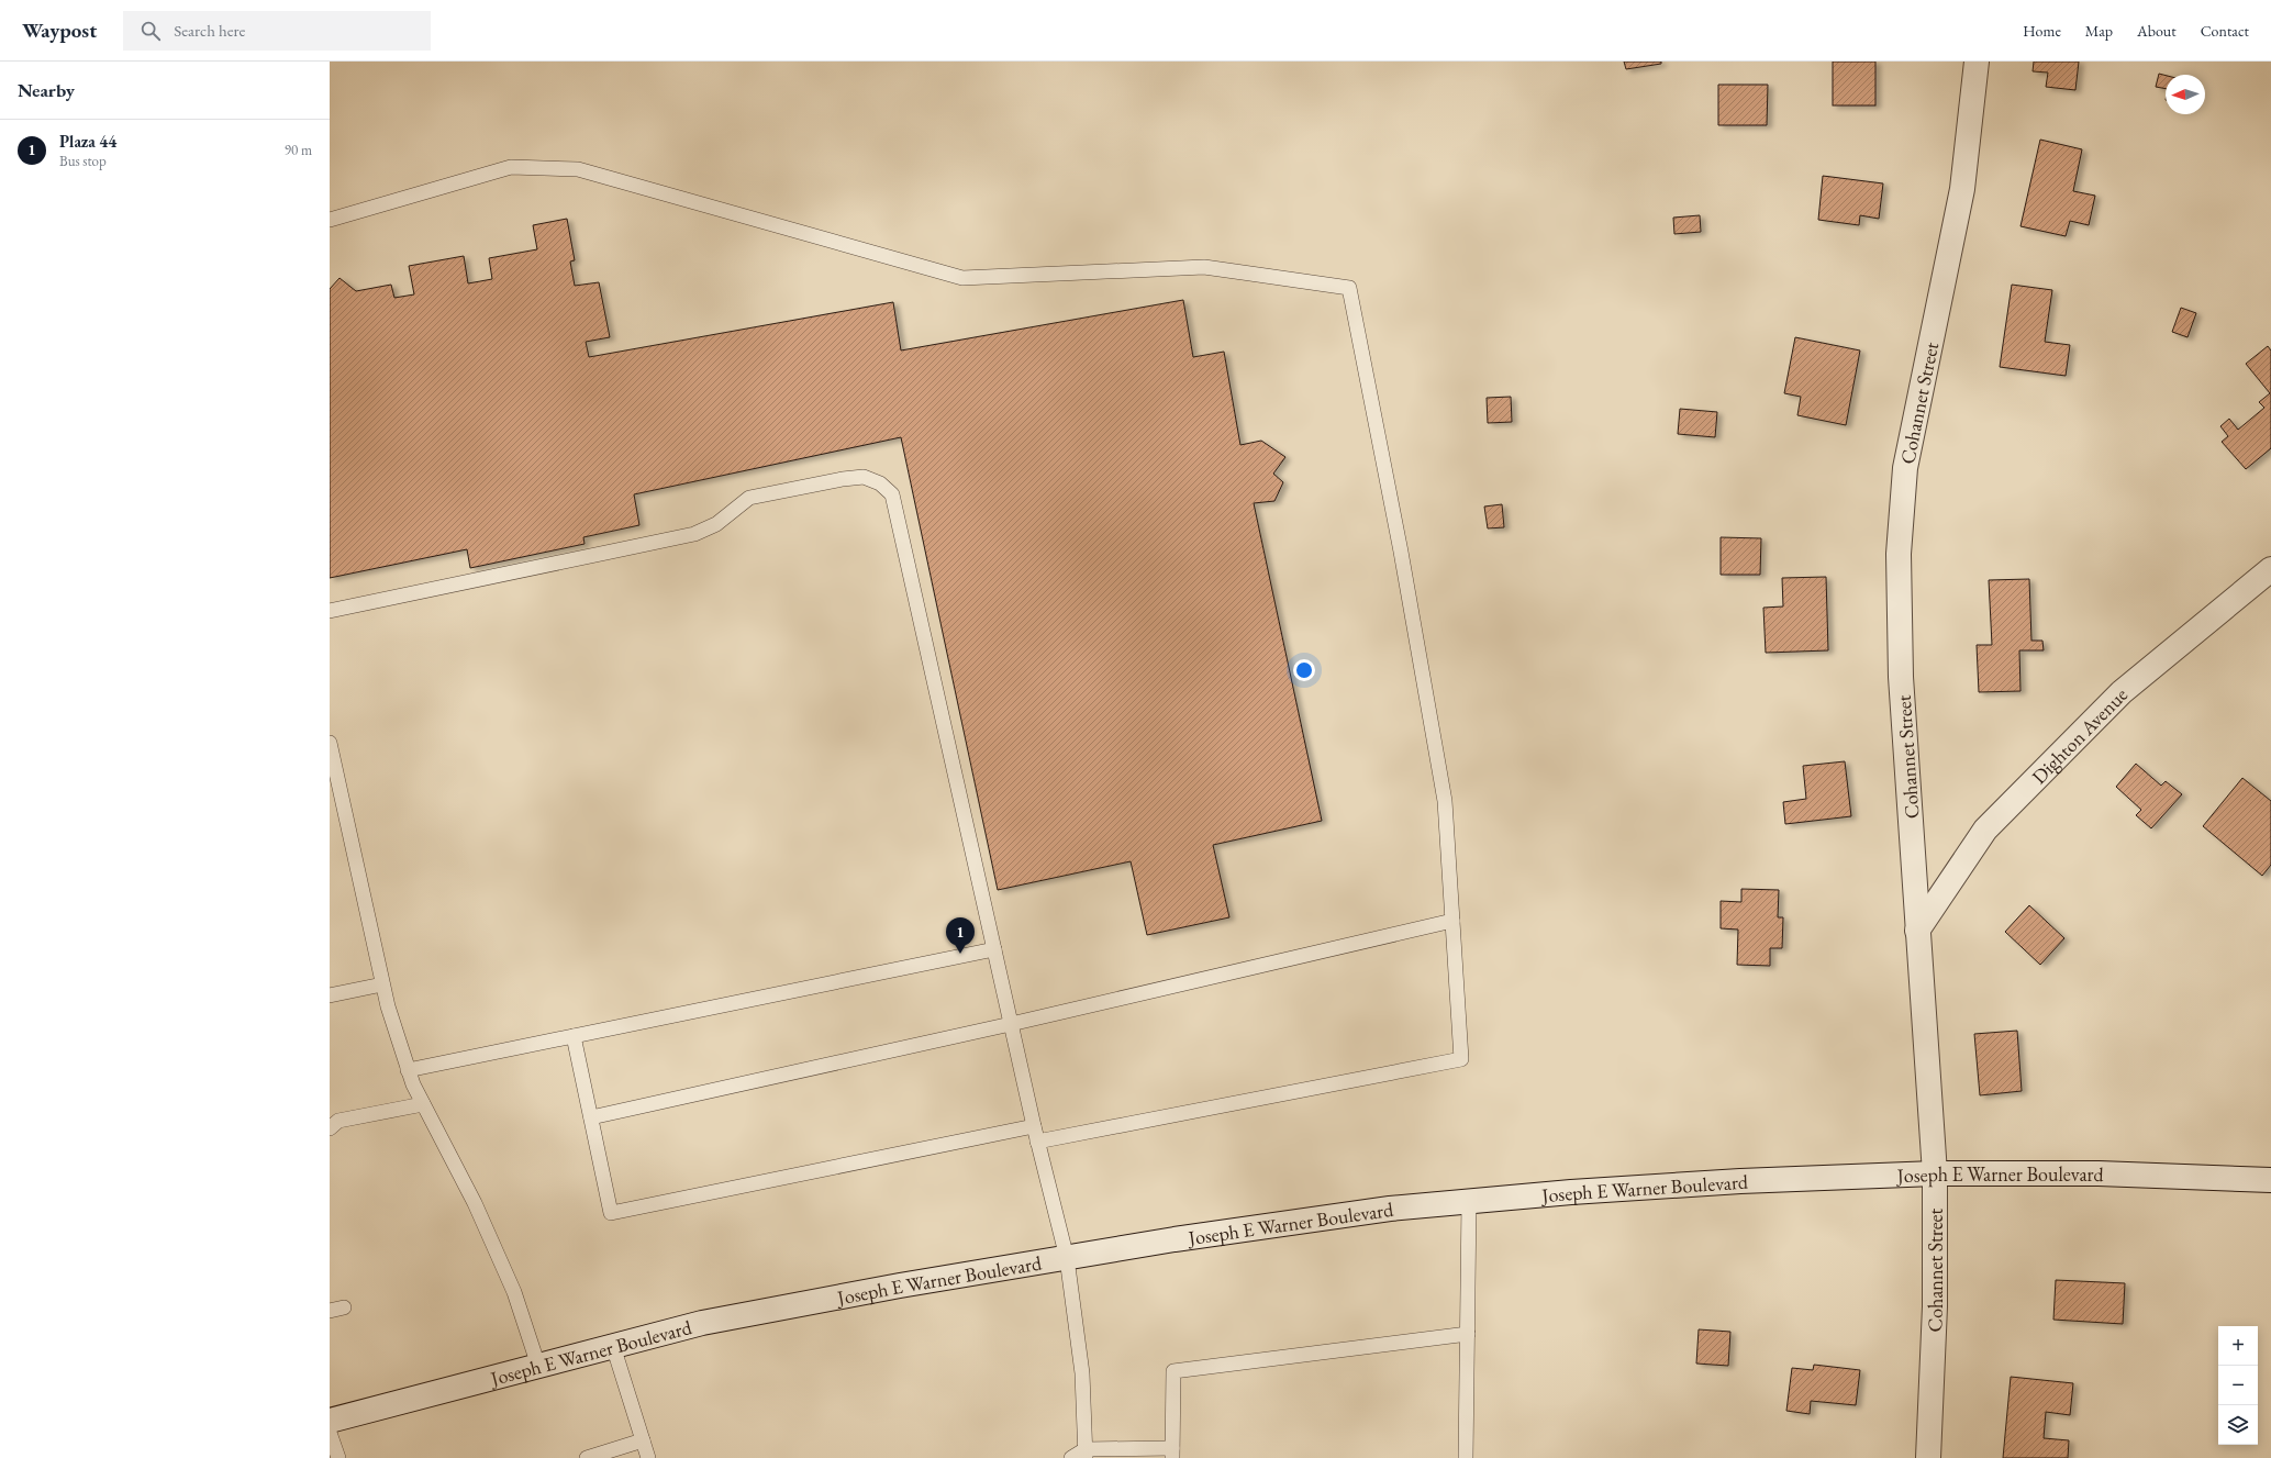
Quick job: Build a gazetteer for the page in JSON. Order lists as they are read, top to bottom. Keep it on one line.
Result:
{"streets":{"main road":["Cohannet Street","Dighton Avenue","Joseph E Warner Boulevard"]},"crossings":[["Cohannet Street","Dighton Avenue"],["Cohannet Street","Joseph E Warner Boulevard"]],"north":"left","page":{"header":"Waypost","search":"Search here","nav":["Home","Map","About","Contact"],"heading":"Nearby","list":[{"mark":"1","name":"Plaza 44","note":"Bus stop","value":"90 m"}],"pins":"1","map_buttons":["+","−"]}}
